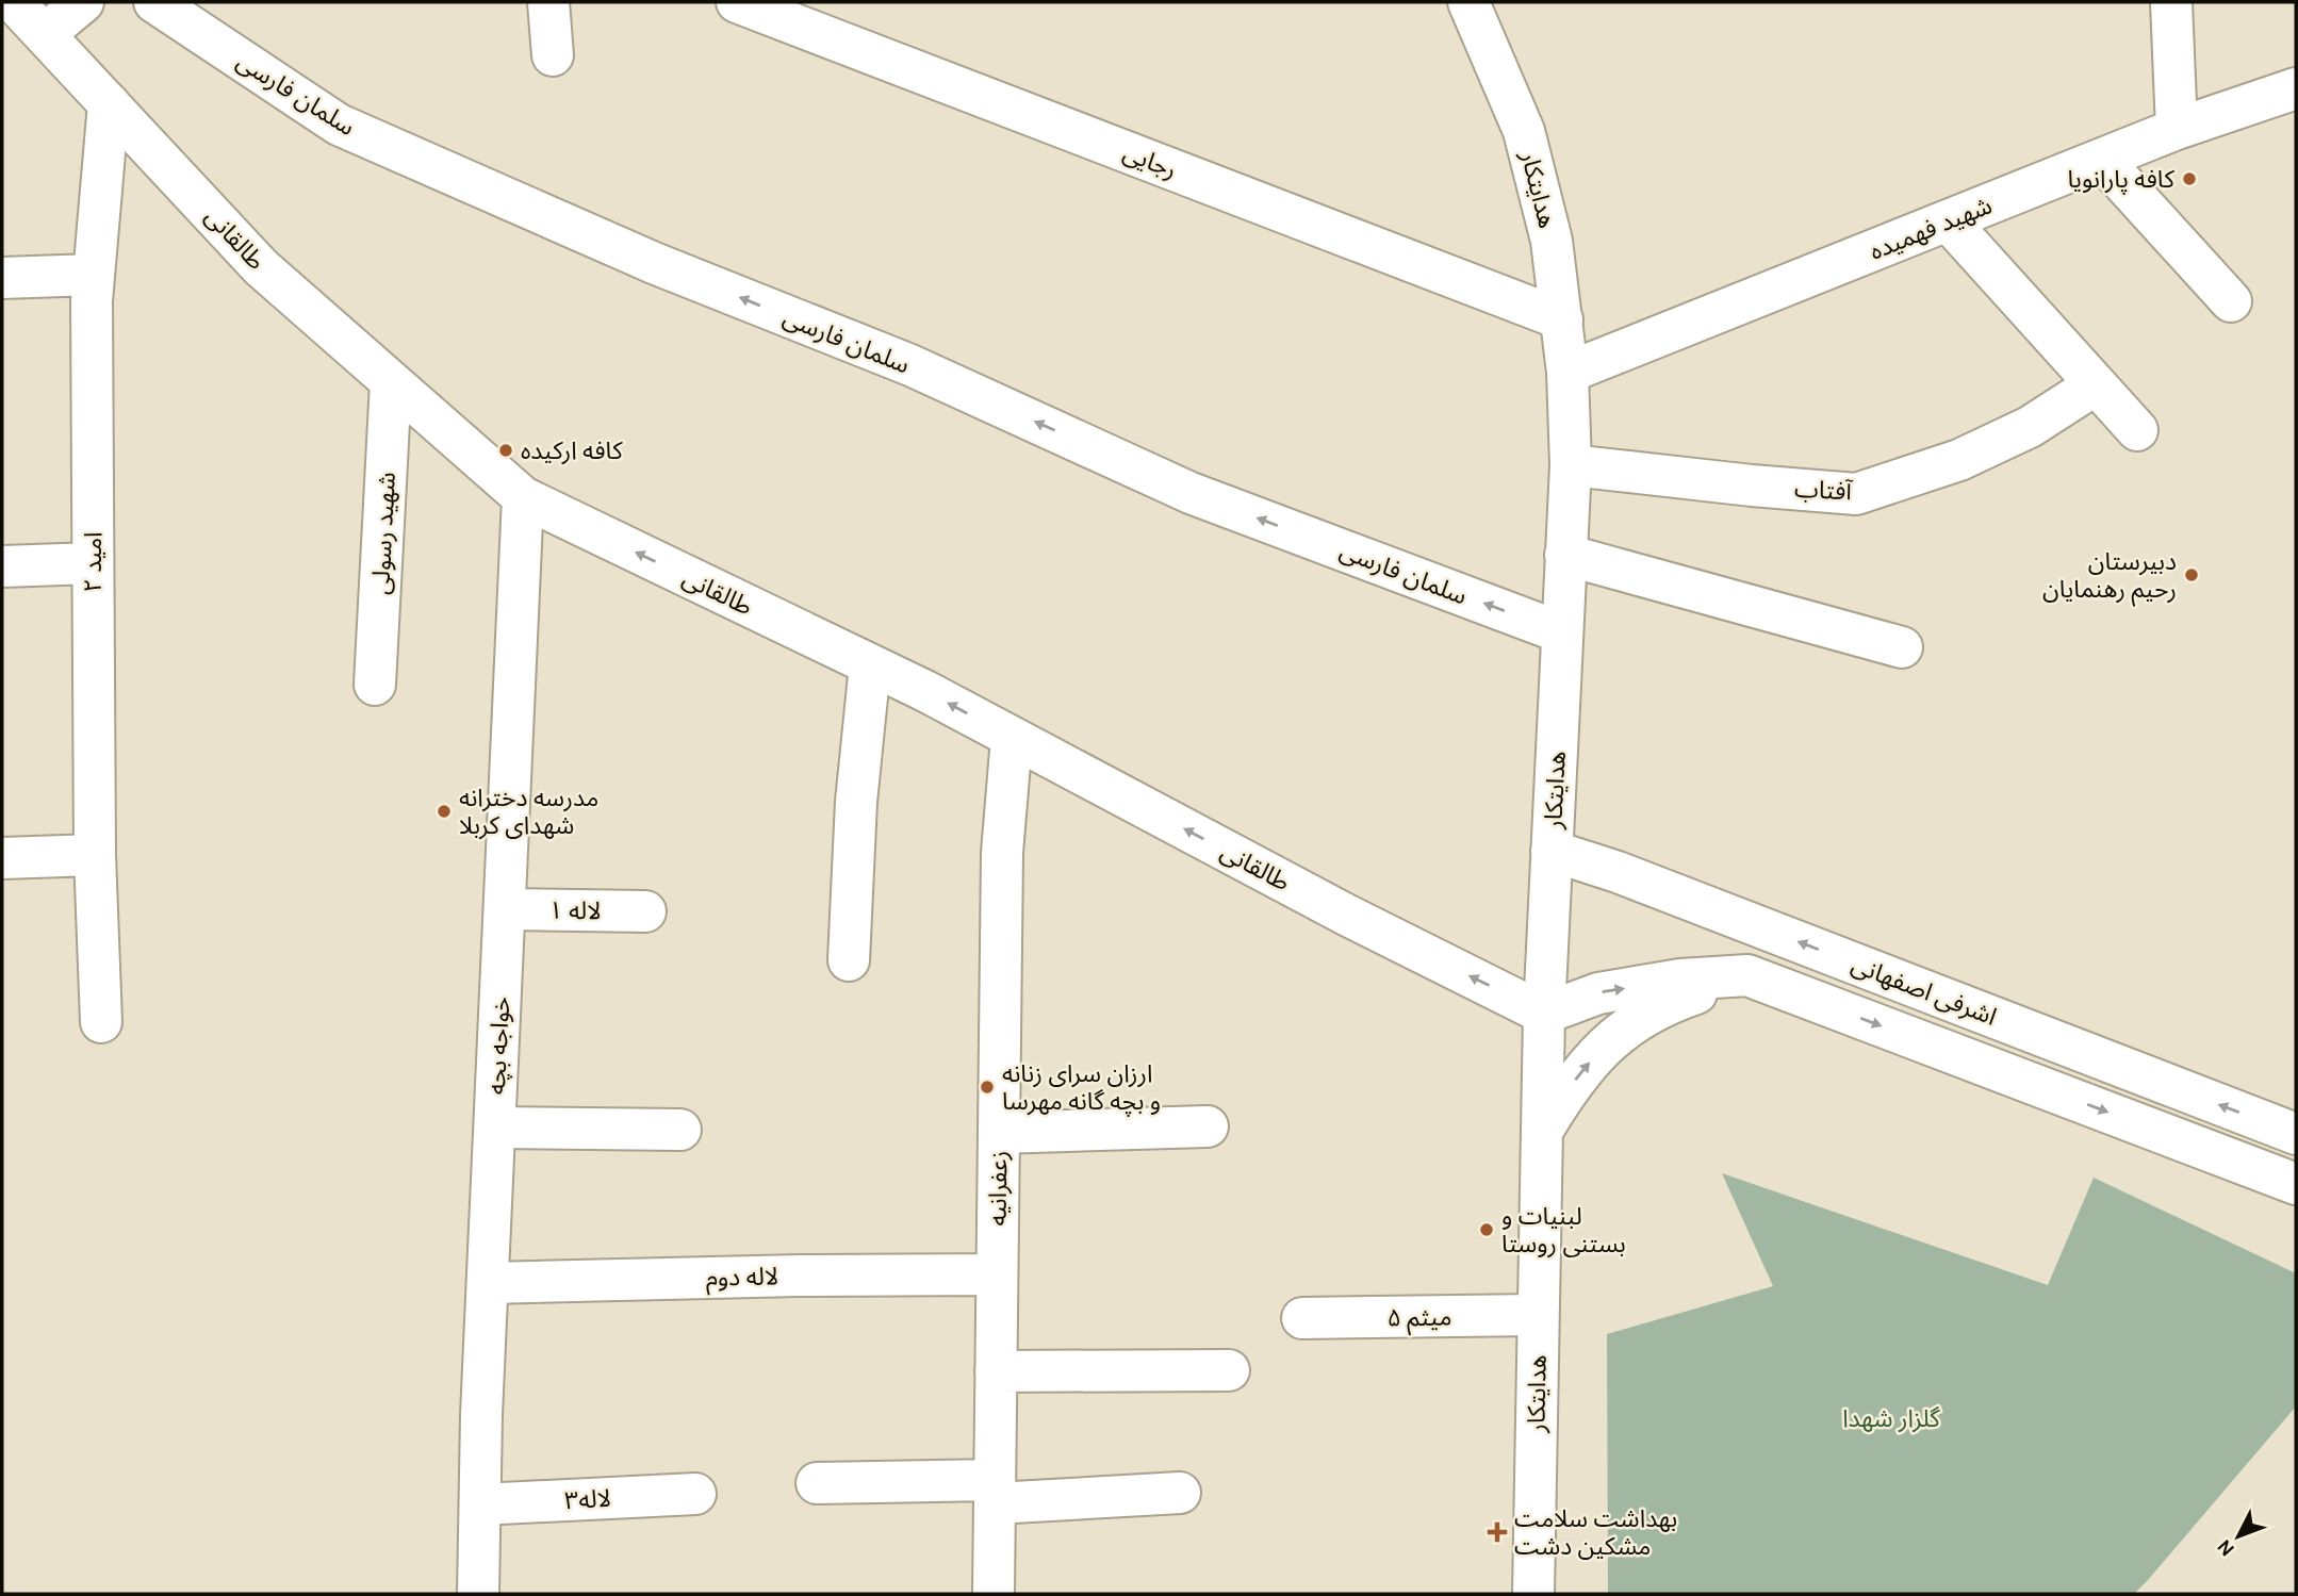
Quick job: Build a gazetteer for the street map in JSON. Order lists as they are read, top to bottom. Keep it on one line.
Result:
{"streets":{"street":["سلمان فارسی","رجایی","هدایتکار","شهید فهمیده","طالقانی","آفتاب","شهید رسولی","امید ۲","لاله ۱","اشرفی اصفهانی","خواجه بچه","زعفرانیه","لاله دوم","میثم ۵","لاله۳"]},"crossings":[["سلمان فارسی","هدایتکار"],["رجایی","هدایتکار"],["هدایتکار","شهید فهمیده"],["هدایتکار","طالقانی"],["هدایتکار","آفتاب"],["هدایتکار","اشرفی اصفهانی"],["هدایتکار","میثم ۵"],["طالقانی","شهید رسولی"],["طالقانی","امید ۲"],["طالقانی","اشرفی اصفهانی"],["طالقانی","خواجه بچه"],["طالقانی","زعفرانیه"],["لاله ۱","خواجه بچه"],["خواجه بچه","لاله دوم"],["خواجه بچه","لاله۳"],["زعفرانیه","لاله دوم"]],"one_way":["سلمان فارسی","طالقانی"],"parks":["گلزار شهدا"],"places":{"other":["کافه پارانویا","کافه ارکیده","دبیرستان رحیم رهنمایان","مدرسه دخترانه شهدای کربلا","ارزان سرای زنانه و بچه گانه مهرسا","لبنیات و بستنی روستا"],"health":["بهداشت سلامت مشکین دشت"]},"north":"bottom left"}
